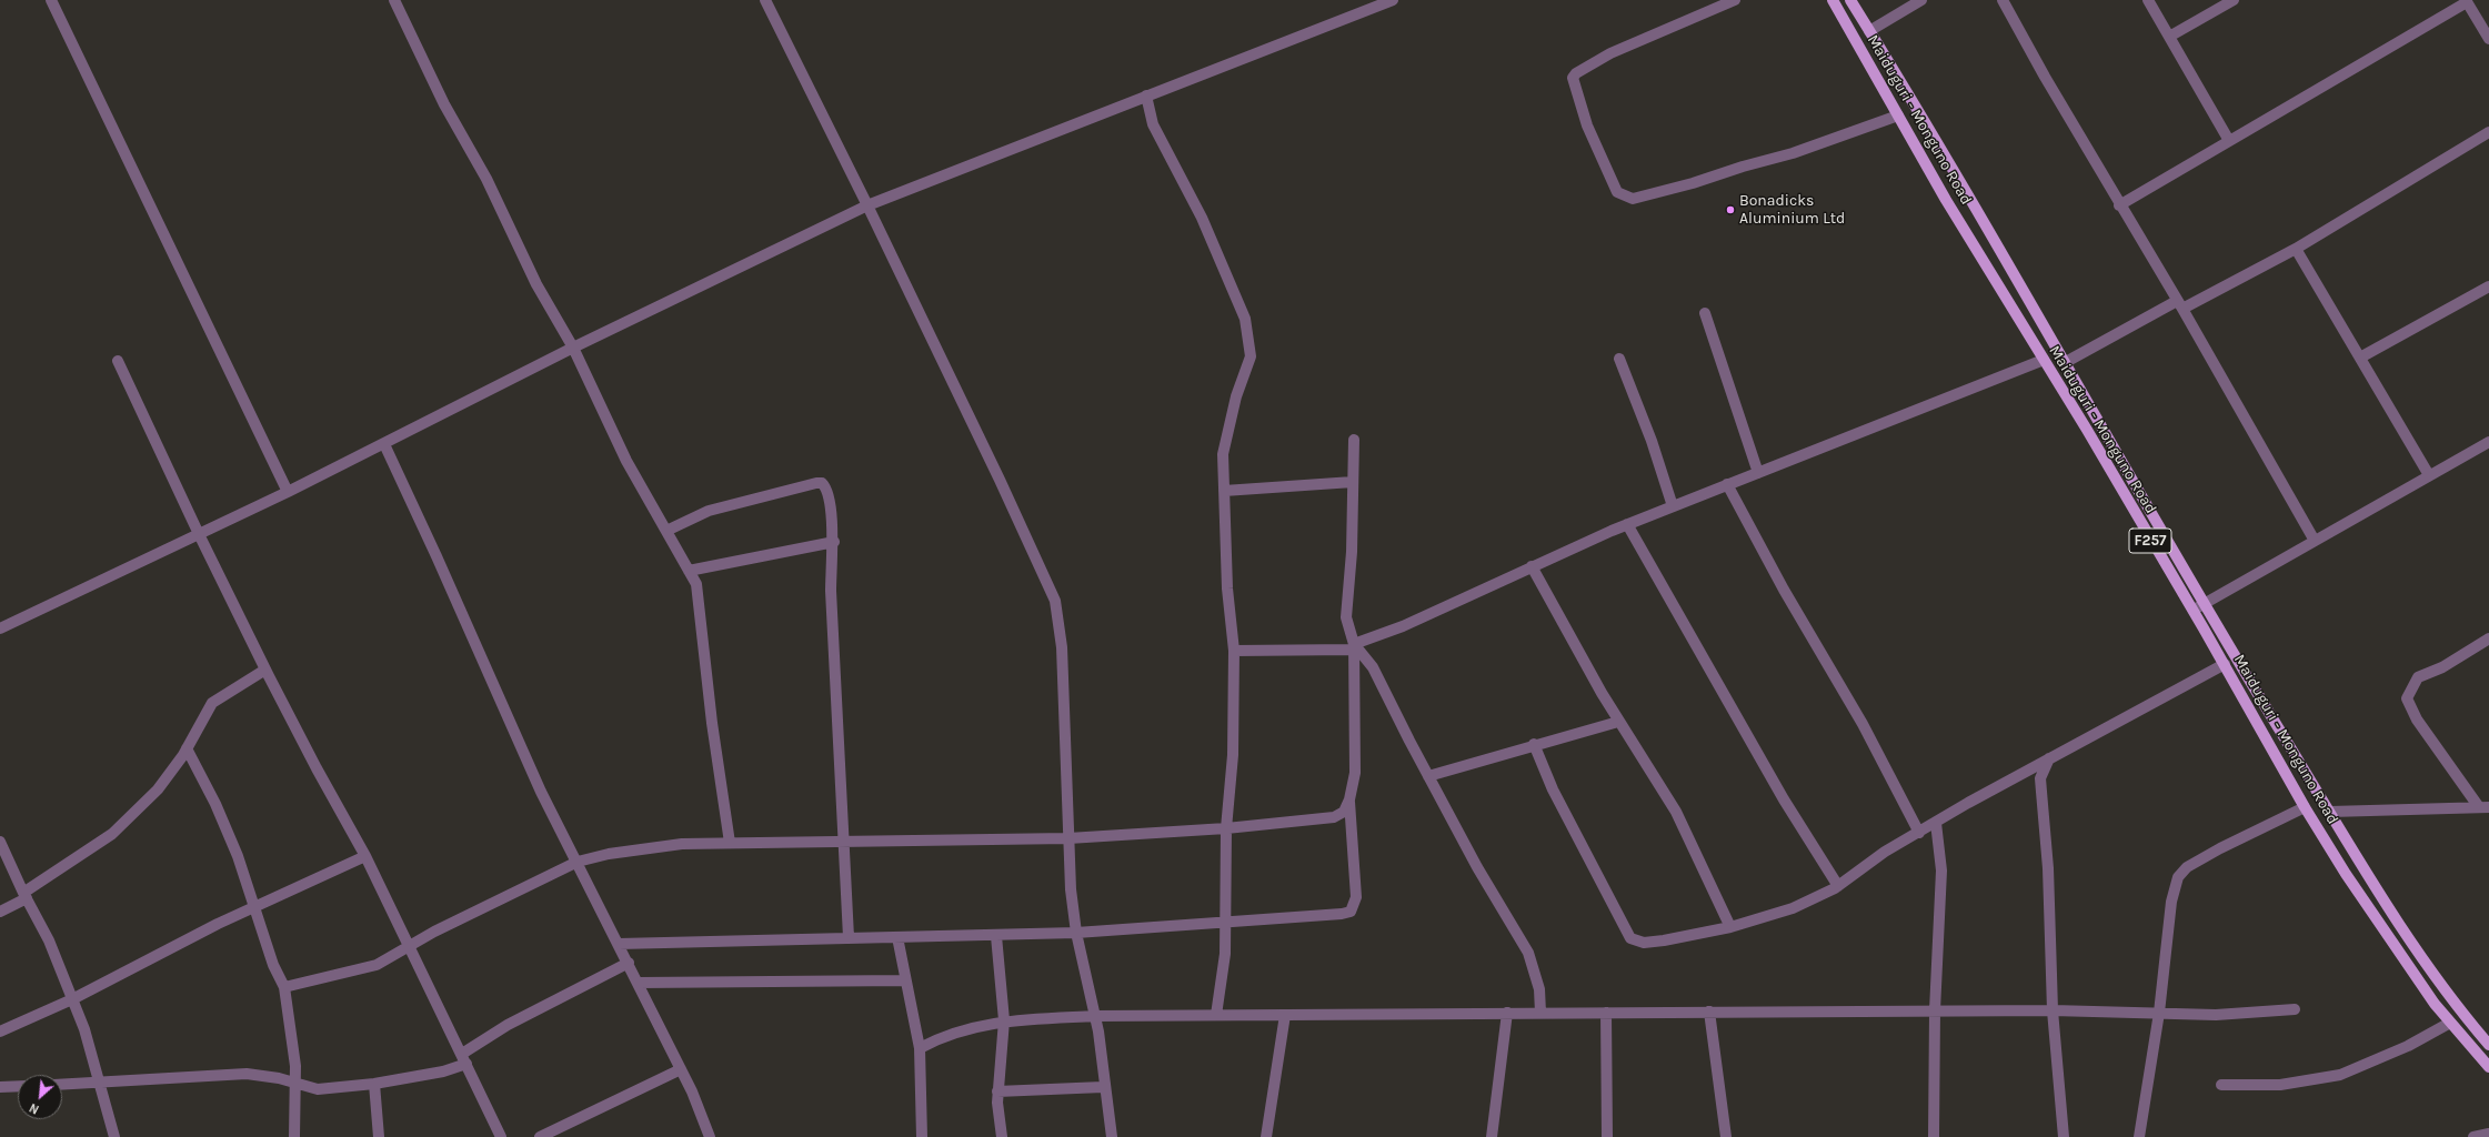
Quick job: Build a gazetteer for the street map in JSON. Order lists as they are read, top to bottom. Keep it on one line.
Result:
{"streets":{"main road":["Maiduguri - Monguno Road","F257"]},"places":["Bonadicks Aluminium Ltd"],"north":"bottom left"}
